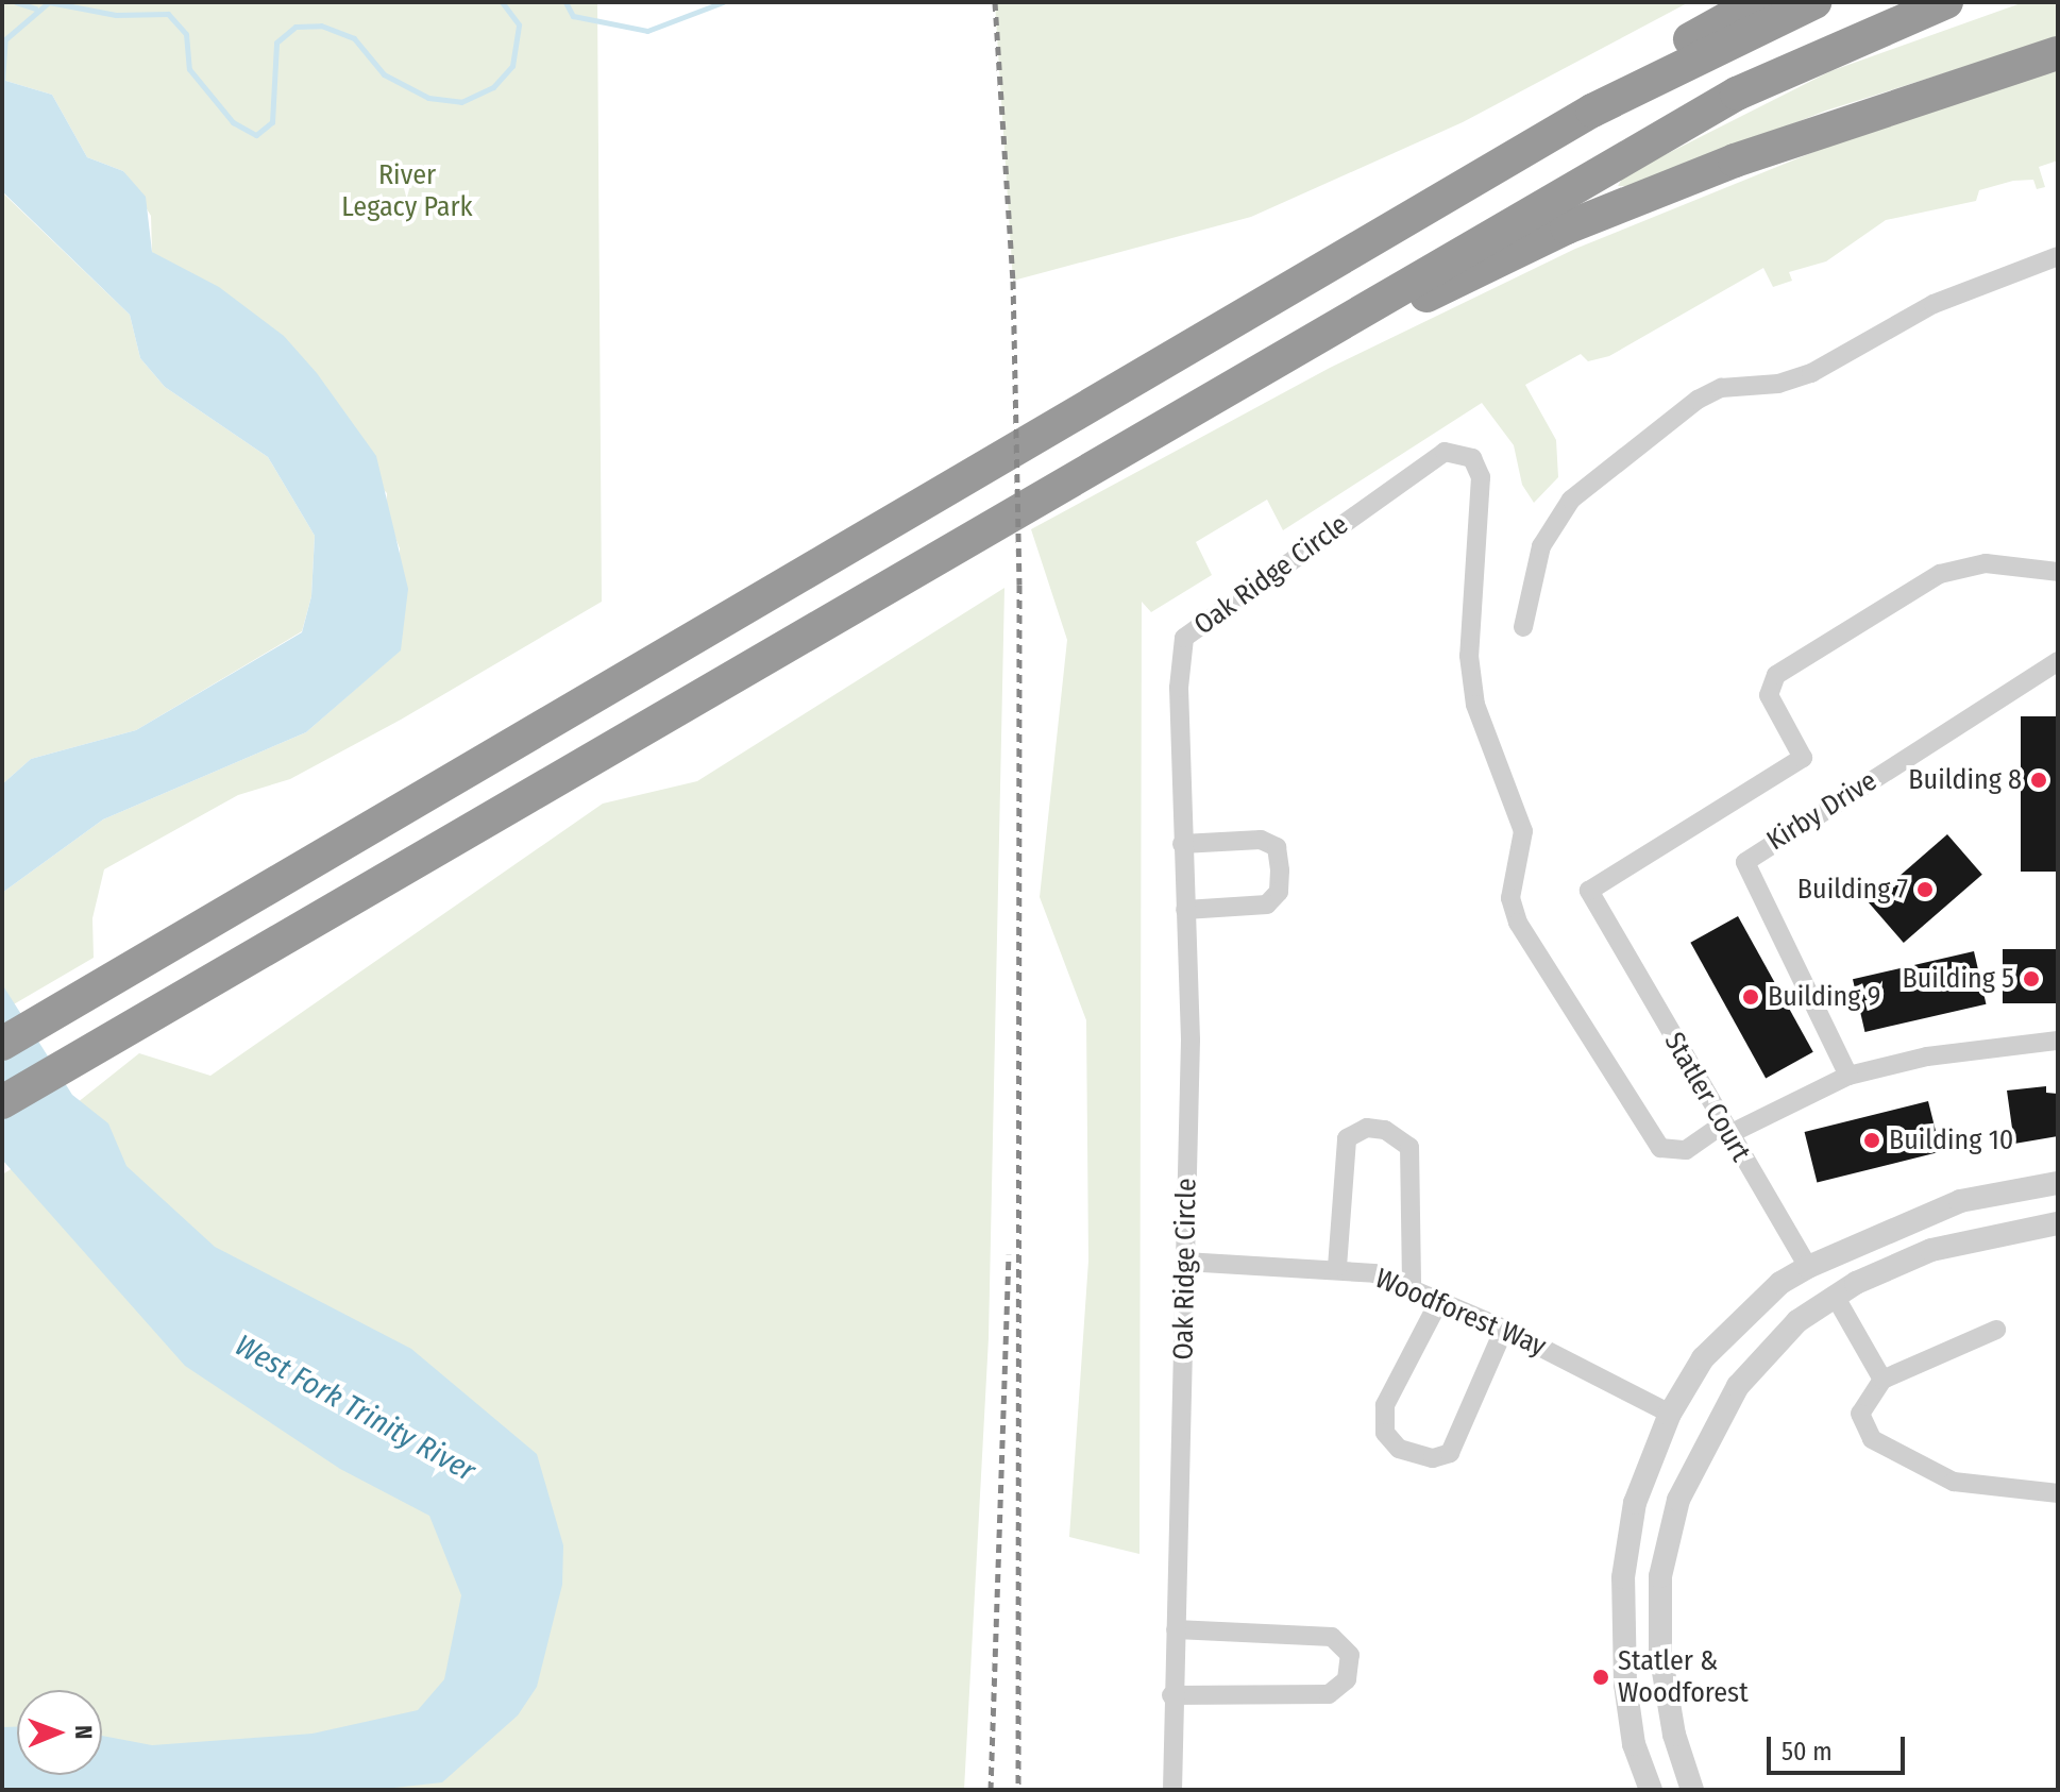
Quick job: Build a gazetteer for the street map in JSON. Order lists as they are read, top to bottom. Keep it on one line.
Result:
{"streets":{"street":["Oak Ridge Circle","Kirby Drive","Statler Court","Woodforest Way"]},"crossings":[["Oak Ridge Circle","Statler Court"],["Oak Ridge Circle","Woodforest Way"]],"water":["West Fork Trinity River"],"parks":["River Legacy Park"],"places":["Building 8","Building 7","Building 5","Building 9","Building 10","Statler & Woodforest"],"scale_bar":"50 m","north":"right"}
